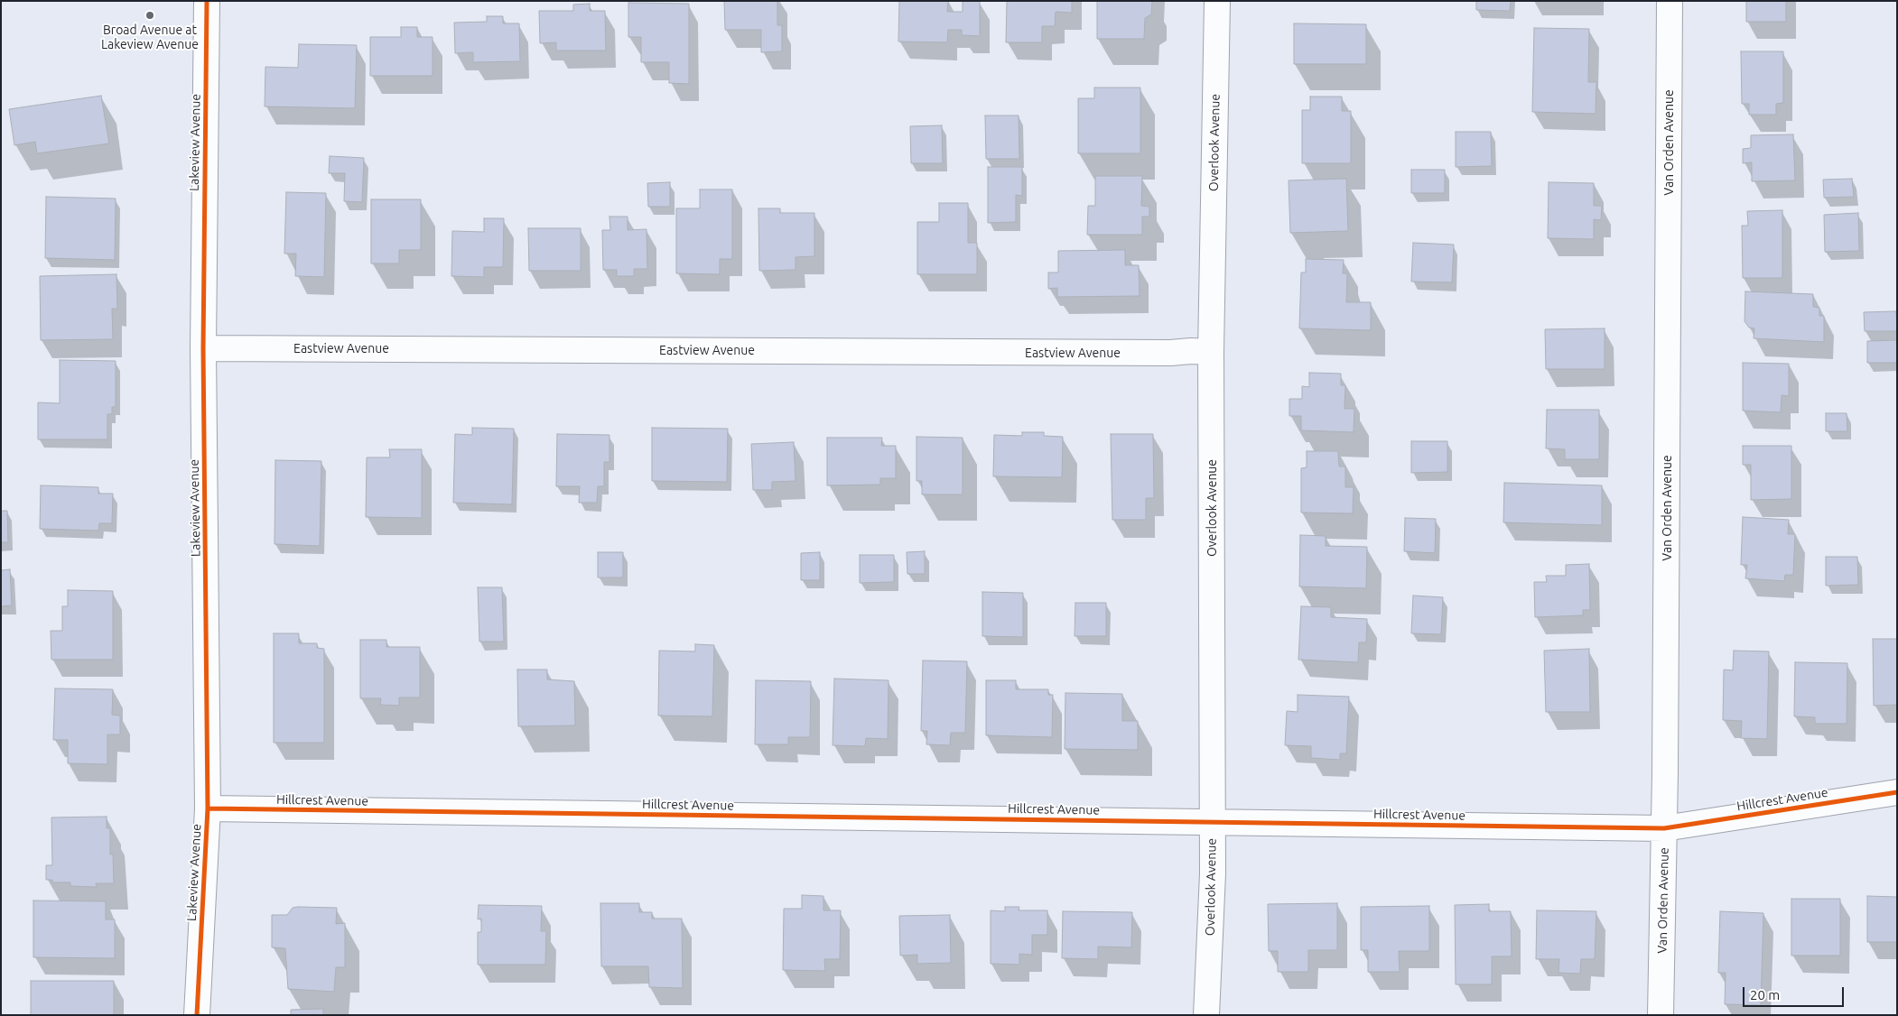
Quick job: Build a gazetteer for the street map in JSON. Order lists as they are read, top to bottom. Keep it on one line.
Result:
{"streets":{"street":["Lakeview Avenue","Overlook Avenue","Van Orden Avenue","Eastview Avenue","Hillcrest Avenue"]},"crossings":[["Lakeview Avenue","Eastview Avenue"],["Lakeview Avenue","Hillcrest Avenue"],["Overlook Avenue","Eastview Avenue"],["Overlook Avenue","Hillcrest Avenue"],["Van Orden Avenue","Hillcrest Avenue"]],"places":["Broad Avenue at Lakeview Avenue"],"scale_bar":"20 m"}
